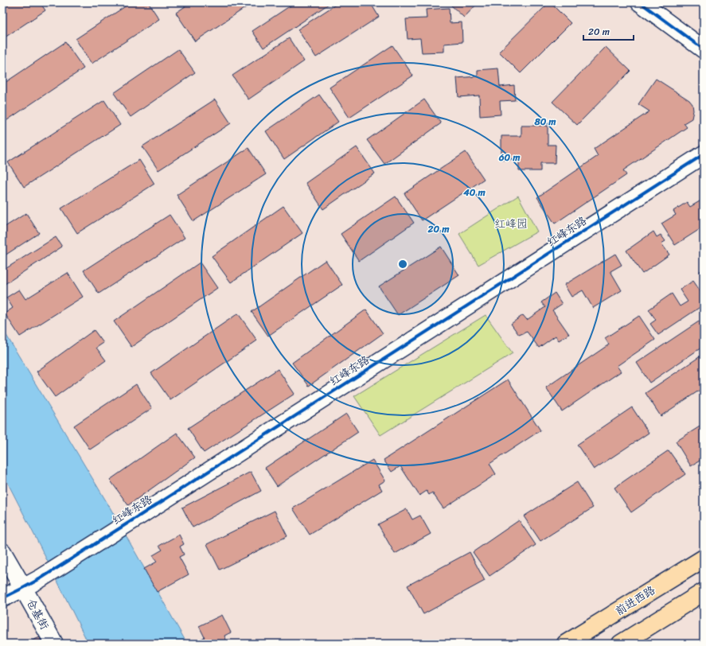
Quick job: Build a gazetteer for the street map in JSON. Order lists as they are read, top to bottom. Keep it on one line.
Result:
{"streets":{"main road":["前进西路"],"street":["红峰东路","仓基街"]},"crossings":[["红峰东路","仓基街"]],"parks":["红峰园"],"scale_bar":"20 m","rings":["80 m","60 m","40 m","20 m"]}
